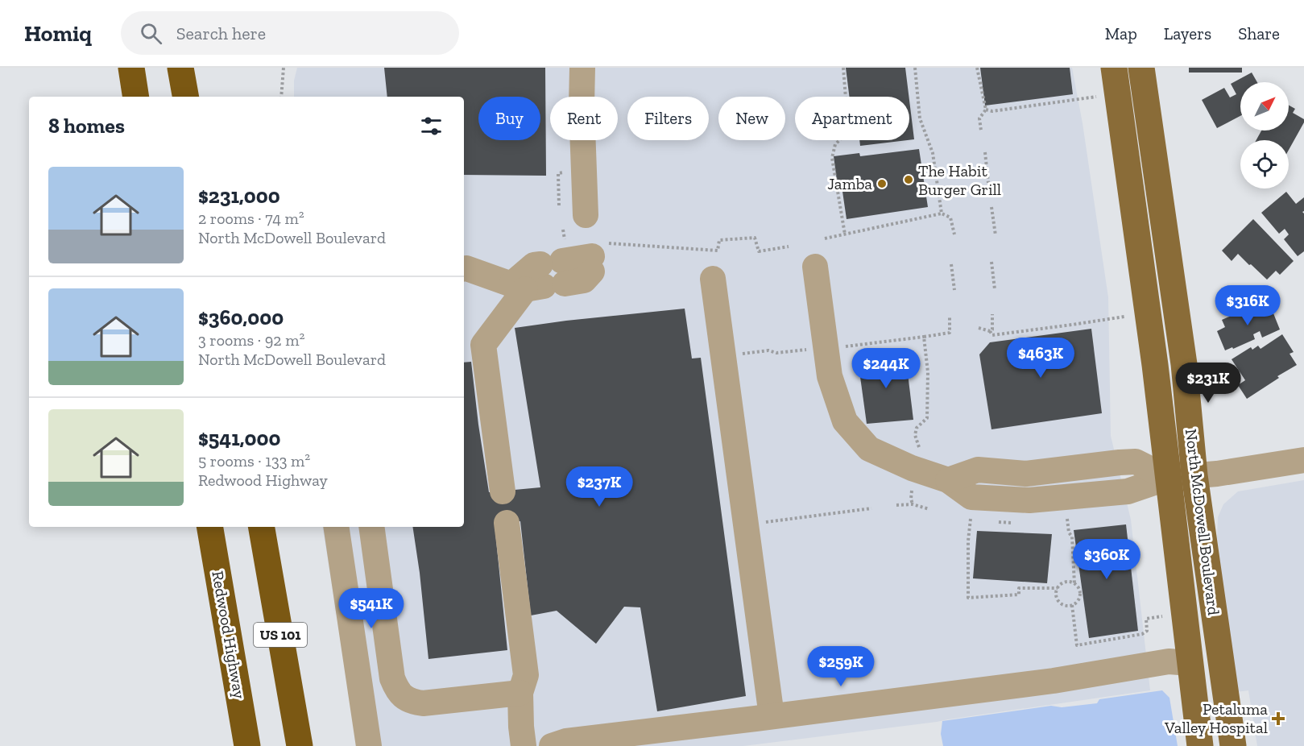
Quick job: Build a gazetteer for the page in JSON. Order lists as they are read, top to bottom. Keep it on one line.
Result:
{"streets":{"highway":["Redwood Highway","US 101"],"main road":["North McDowell Boulevard"]},"places":{"other":["The Habit Burger Grill","Jamba"],"health":["Petaluma Valley Hospital"]},"north":"top right","page":{"header":"Homiq","search":"Search here","nav":["Map","Layers","Share"],"chip":["Buy","Rent","Filters","New","Apartment"],"heading":"8 homes","list":[{"name":"$231,000","note":"2 rooms · 74 m² · North McDowell Boulevard"},{"name":"$360,000","note":"3 rooms · 92 m² · North McDowell Boulevard"},{"name":"$541,000","note":"5 rooms · 133 m² · Redwood Highway"}],"price":["$316K","$463K","$244K","$231K","$237K","$360K","$541K","$259K"]}}
